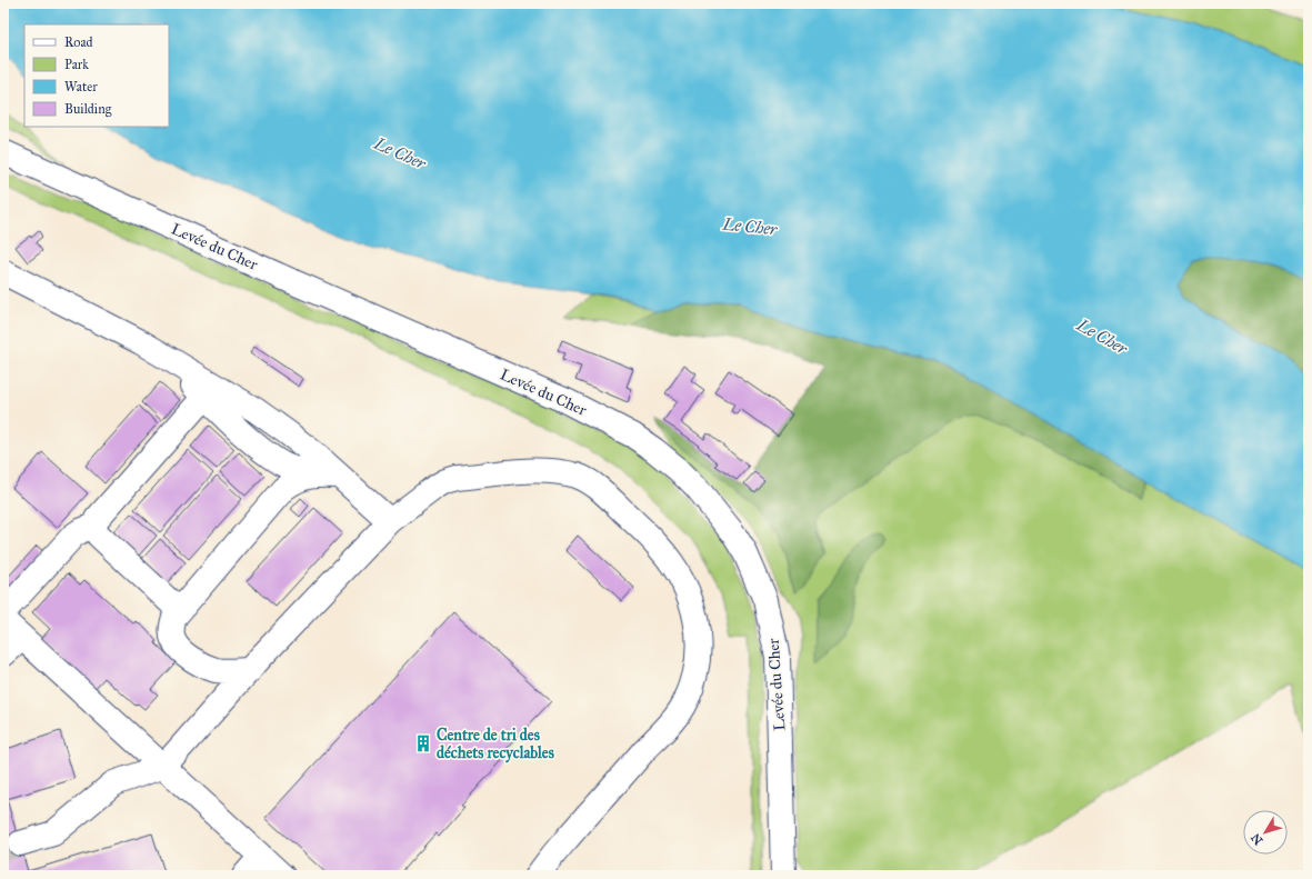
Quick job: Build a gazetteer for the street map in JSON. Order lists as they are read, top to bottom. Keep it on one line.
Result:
{"streets":{"street":["Levée du Cher"]},"water":["Le Cher"],"places":{"building":["Centre de tri des déchets recyclables"]},"legend":["Road","Park","Water","Building"],"north":"bottom left"}
